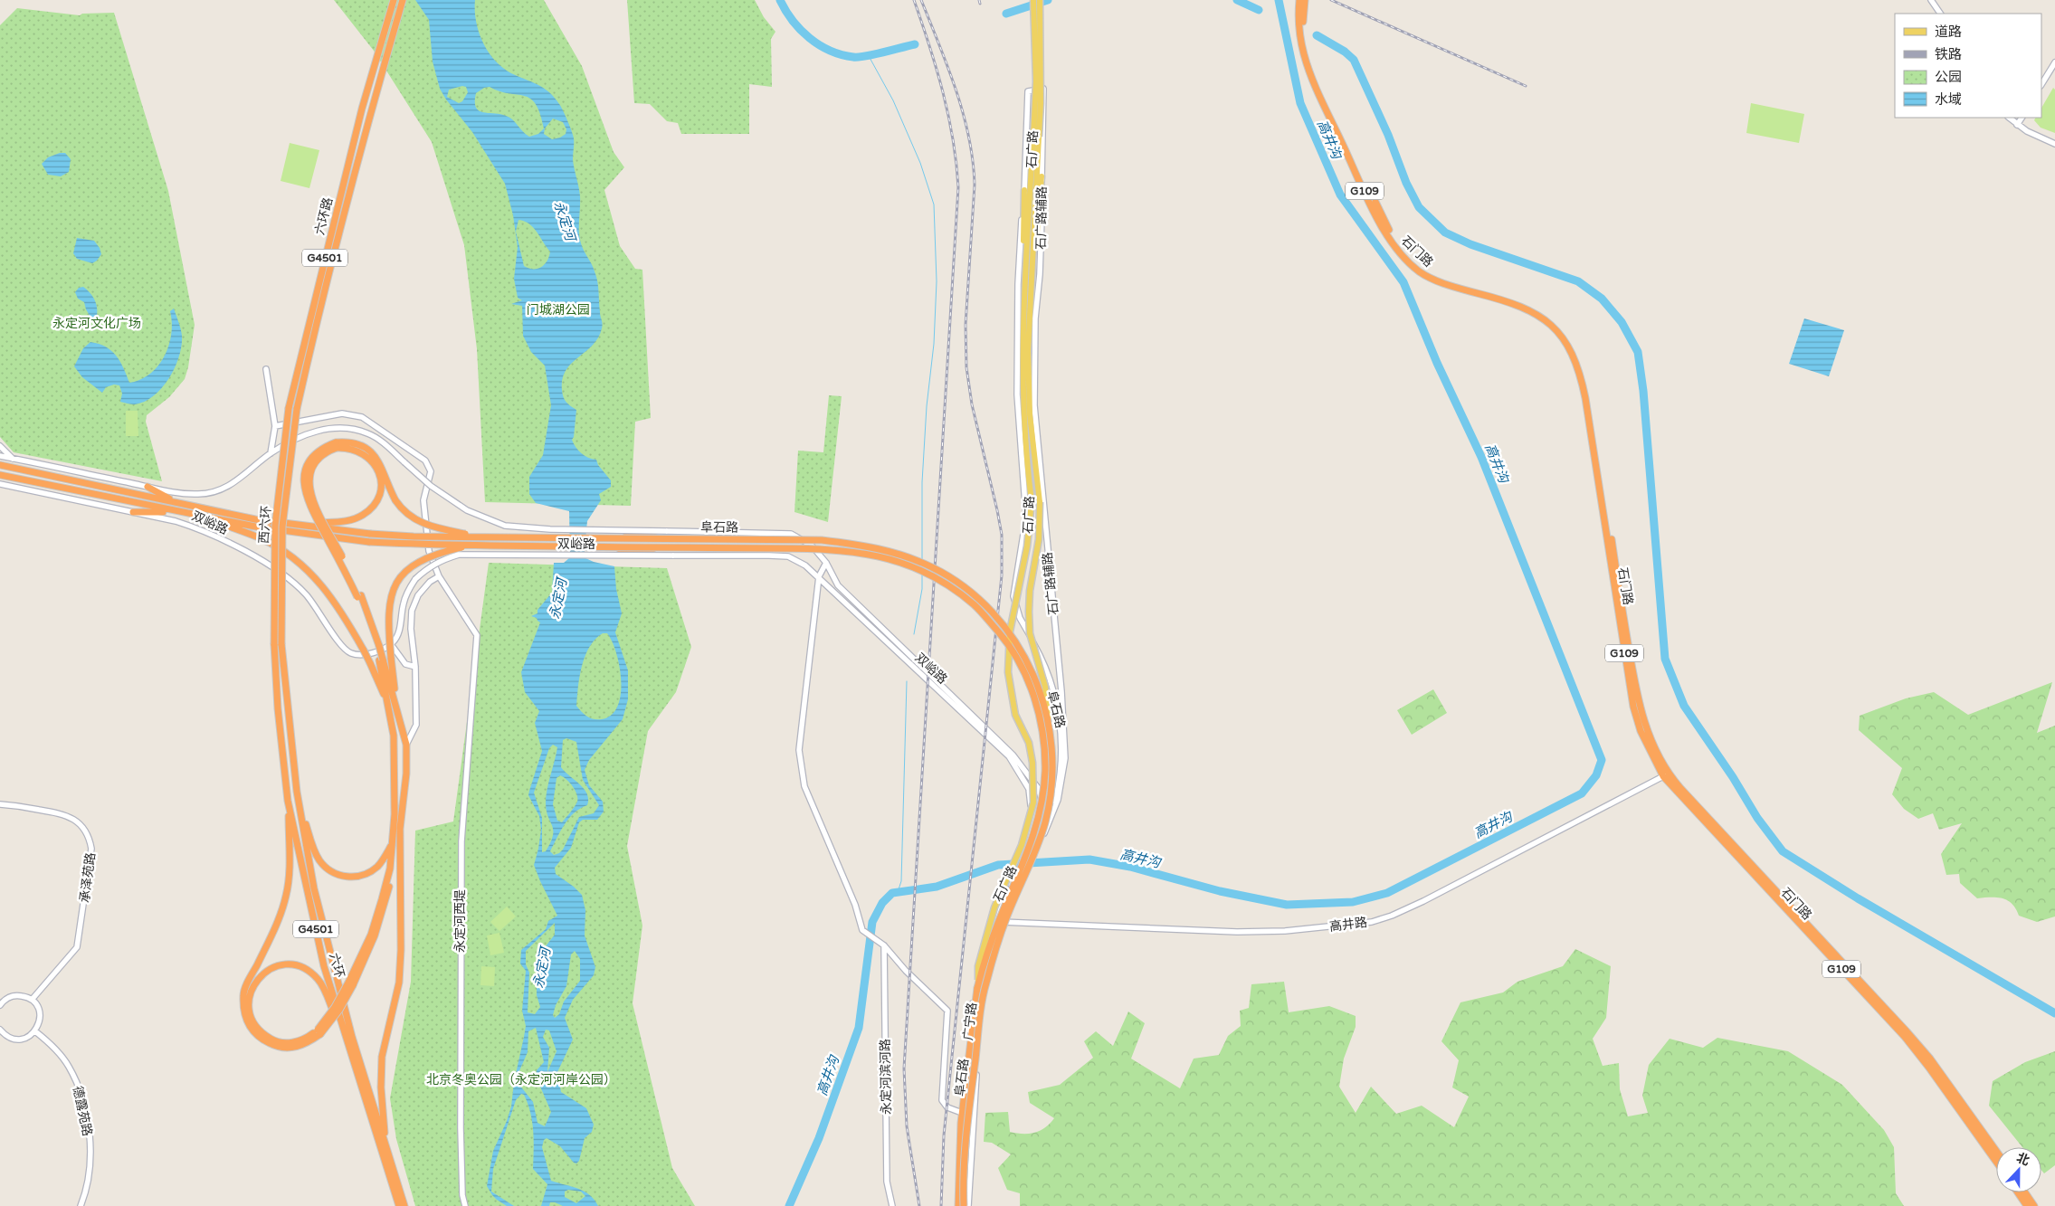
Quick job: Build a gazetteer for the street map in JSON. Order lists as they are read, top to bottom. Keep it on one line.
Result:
{"streets":{"highway":["G109","六环路","石门路","G4501","双峪路","西六环","阜石路","六环"],"main road":["石广路"],"street":["石广路辅路","承泽苑路","永定河西堤","高井路","广宁路","永定河滨河路","德露苑路"]},"crossings":[["石广路","阜石路"],["六环路","西六环"],["石广路辅路","双峪路"],["石门路","高井路"],["双峪路","阜石路"],["双峪路","高井路"],["双峪路","广宁路"],["西六环","六环"],["阜石路","广宁路"],["高井路","广宁路"]],"water":["高井沟","永定河"],"parks":["门城湖公园","永定河文化广场","北京冬奥公园（永定河河岸公园）"],"legend":["道路","铁路","公园","水域"],"north":"top"}
